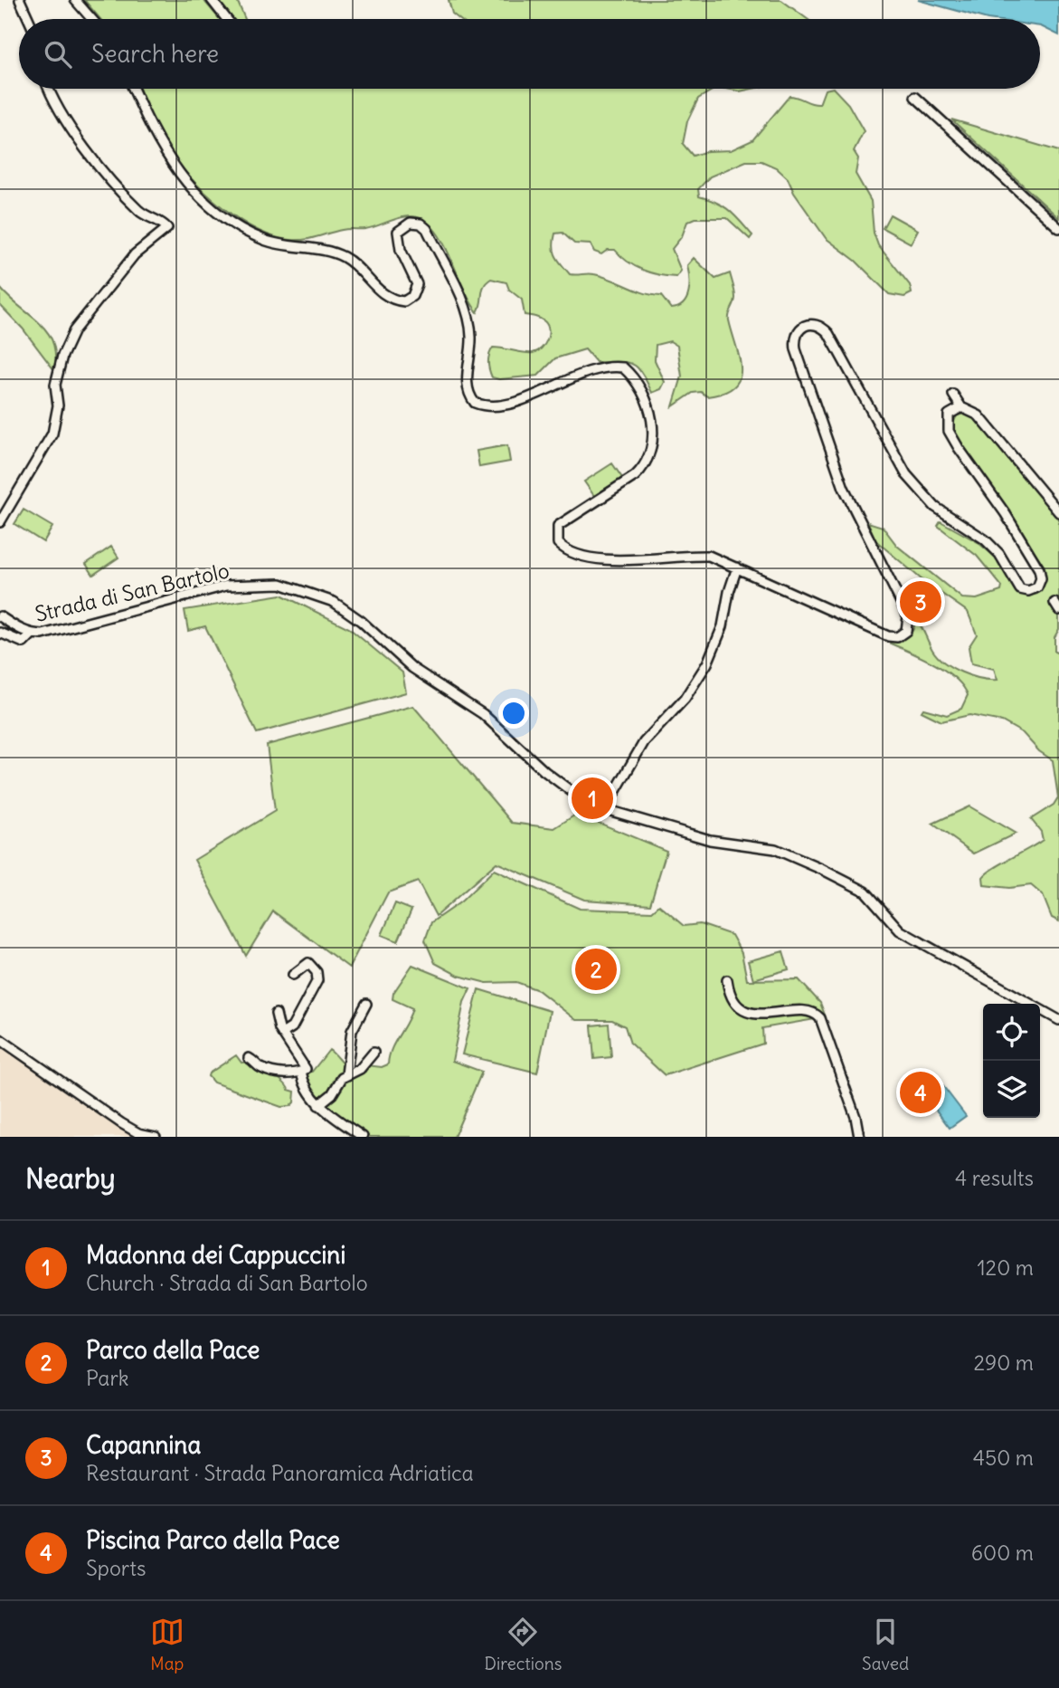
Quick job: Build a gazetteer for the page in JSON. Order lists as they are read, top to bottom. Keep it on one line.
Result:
{"streets":{"street":["Strada di San Bartolo"]},"page":{"search":"Search here","pins":["3","1","2","4"],"heading":["Nearby","4 results"],"list":[{"mark":"1","name":"Madonna dei Cappuccini","note":"Church · Strada di San Bartolo","value":"120 m"},{"mark":"2","name":"Parco della Pace","note":"Park","value":"290 m"},{"mark":"3","name":"Capannina","note":"Restaurant · Strada Panoramica Adriatica","value":"450 m"},{"mark":"4","name":"Piscina Parco della Pace","note":"Sports","value":"600 m"}],"nav":["Map","Directions","Saved"]}}
